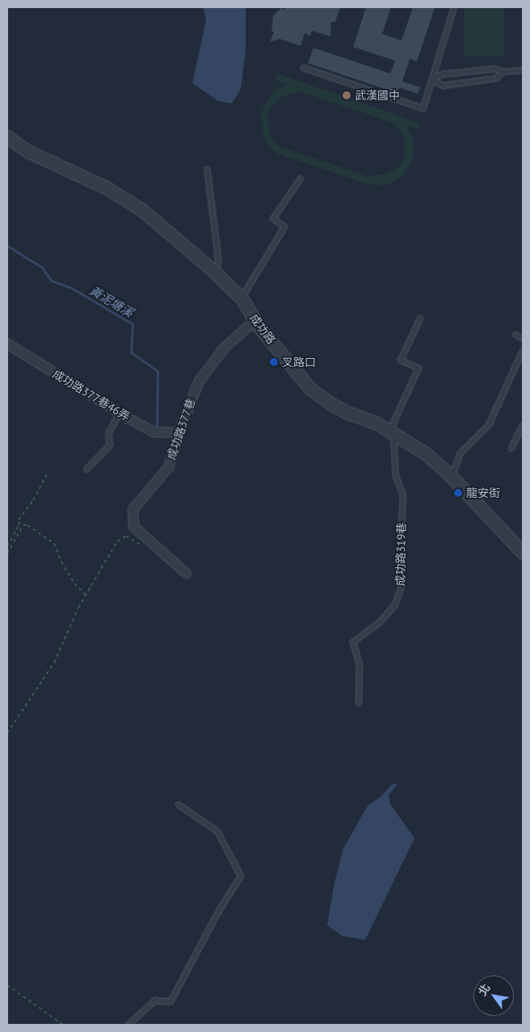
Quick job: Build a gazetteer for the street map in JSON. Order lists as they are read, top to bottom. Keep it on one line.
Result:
{"streets":{"street":["成功路","成功路377巷46弄","成功路377巷"],"lane":["成功路319巷"]},"crossings":[["成功路","成功路377巷"],["成功路","成功路319巷"],["成功路377巷46弄","成功路377巷"]],"water":["黃泥塘溪"],"places":["武漢國中","叉路口","龍安街"],"north":"top left"}
